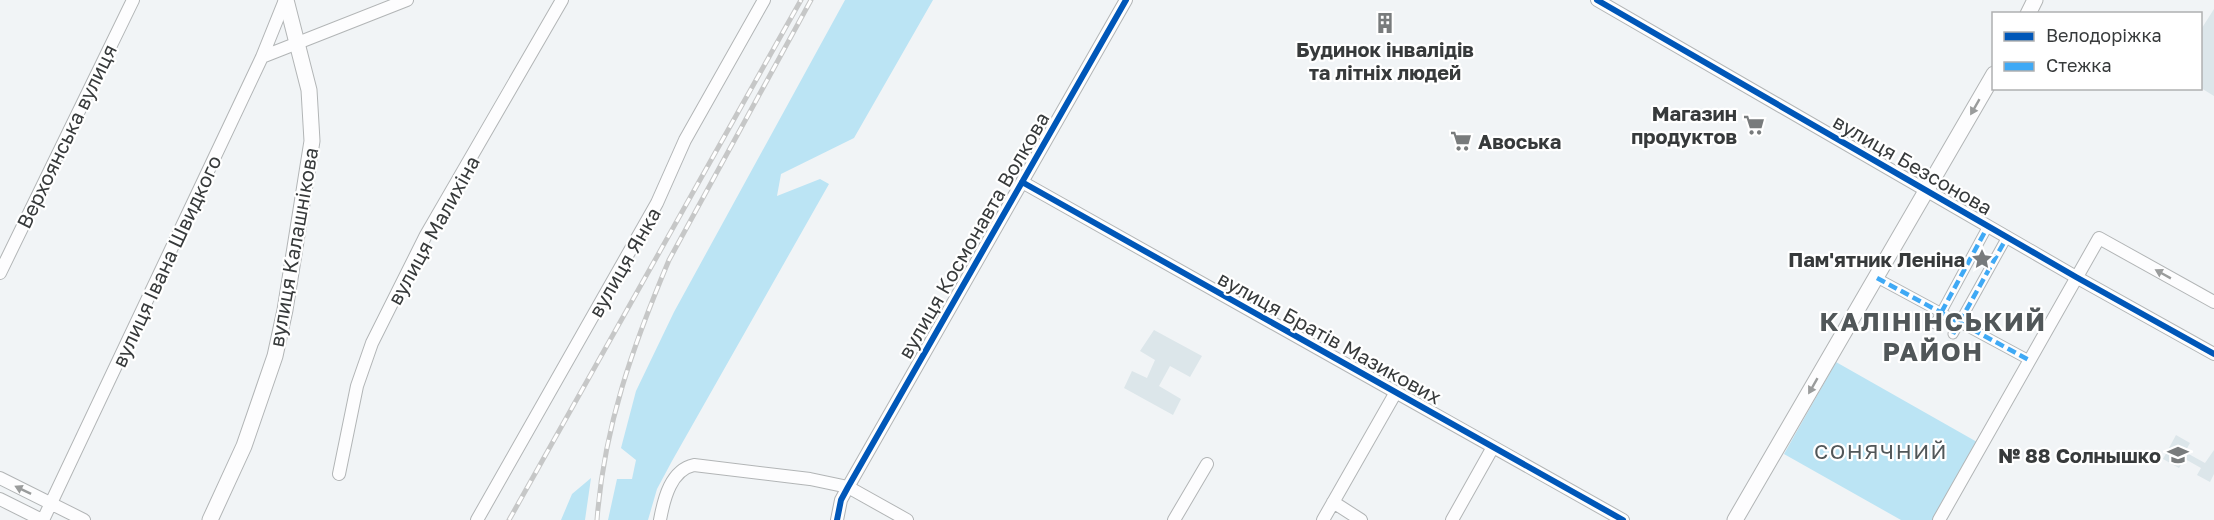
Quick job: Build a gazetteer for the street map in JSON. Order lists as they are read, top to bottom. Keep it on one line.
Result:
{"streets":{"street":["Верхоянська вулиця","вулиця Безсонова","вулиця Малихіна","вулиця Космонавта Волкова","вулиця Калашнікова","вулиця Івана Швидкого","вулиця Янка","вулиця Братів Мазикових"]},"crossings":[["вулиця Космонавта Волкова","вулиця Братів Мазикових"],["вулиця Калашнікова","вулиця Івана Швидкого"]],"districts":["КАЛІНІНСЬКИЙ РАЙОН","СОНЯЧНИЙ"],"places":{"building":["Будинок інвалідів та літніх людей"],"supermarket":["Магазин продуктов","Авоська"],"place":["Пам'ятник Леніна"],"school or university":["№ 88 Солнышко"]},"legend":["Велодоріжка","Стежка"]}
